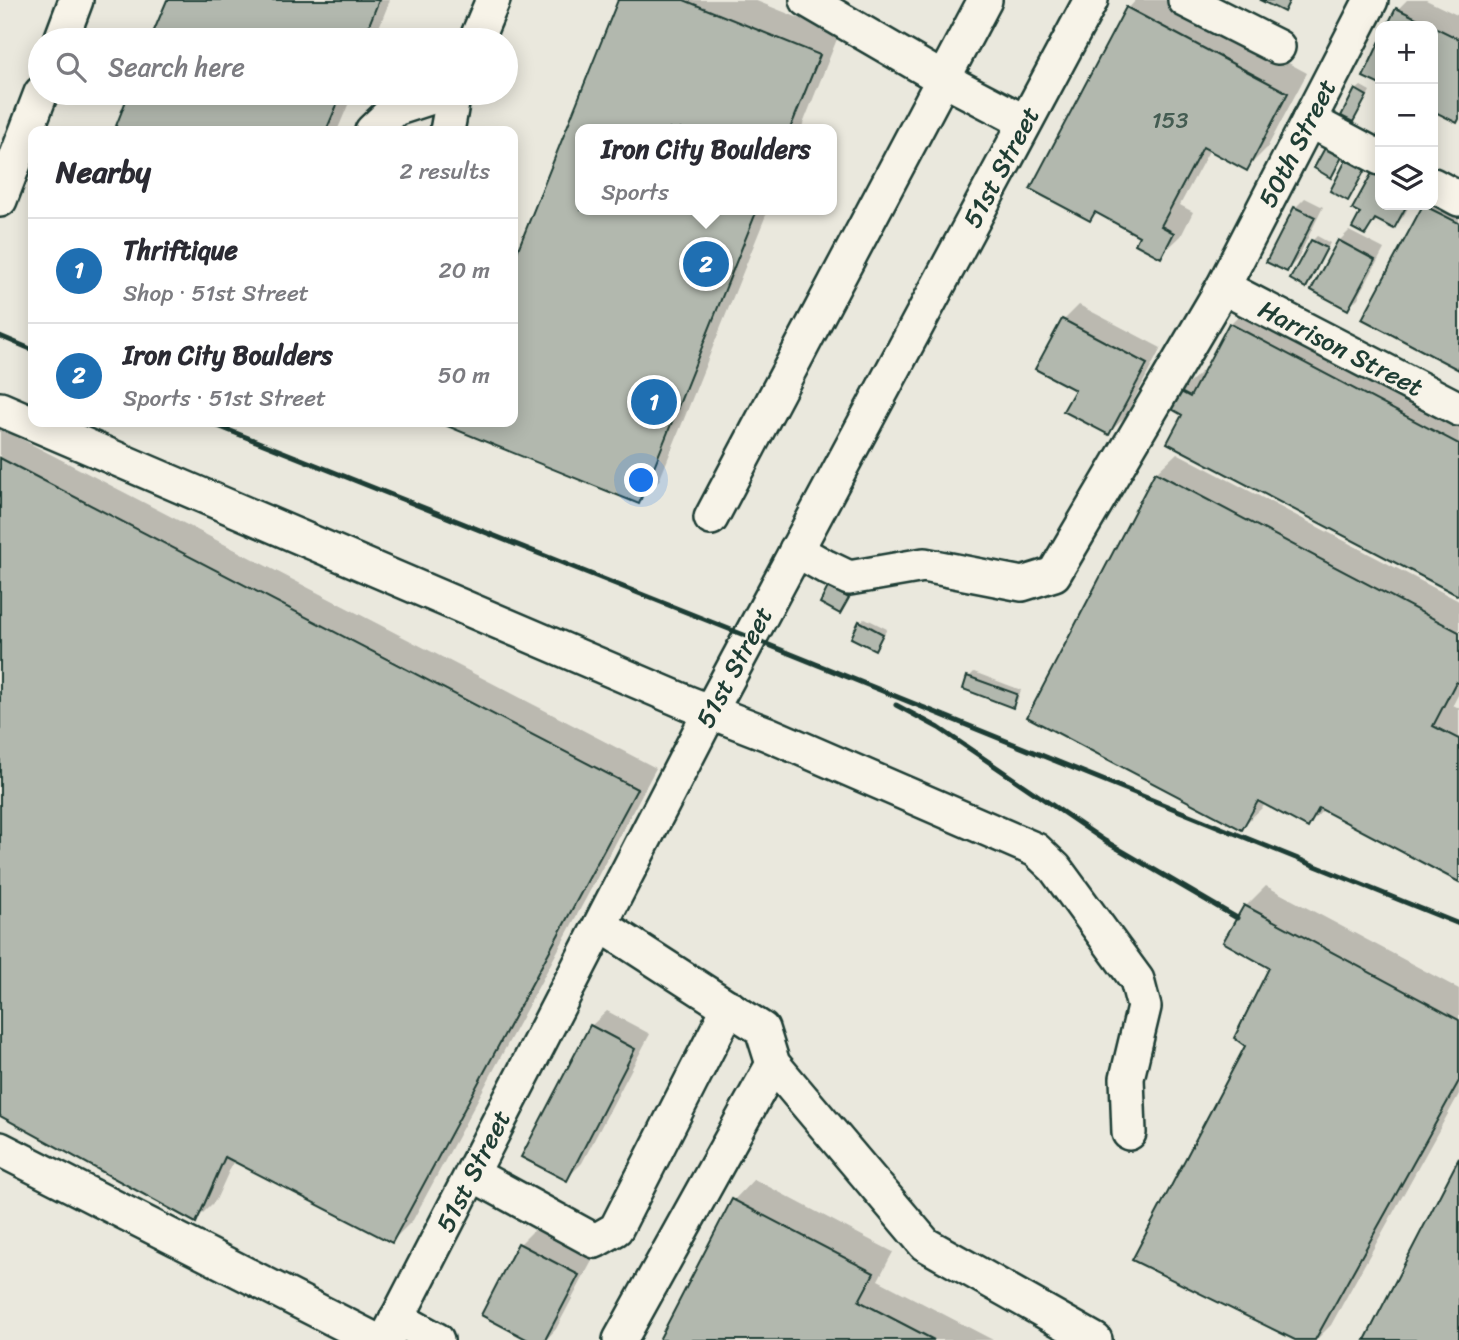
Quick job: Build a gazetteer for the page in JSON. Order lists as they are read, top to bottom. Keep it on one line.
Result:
{"streets":{"street":["50th Street","51st Street","Harrison Street"]},"crossings":[["50th Street","51st Street"],["50th Street","Harrison Street"]],"house_numbers":["153"],"page":{"map_buttons":["+","−"],"search":"Search here","popup":["Iron City Boulders","Sports"],"heading":["Nearby","2 results"],"list":[{"mark":"1","name":"Thriftique","note":"Shop · 51st Street","value":"20 m"},{"mark":"2","name":"Iron City Boulders","note":"Sports · 51st Street","value":"50 m"}],"pins":["2","1"]}}
